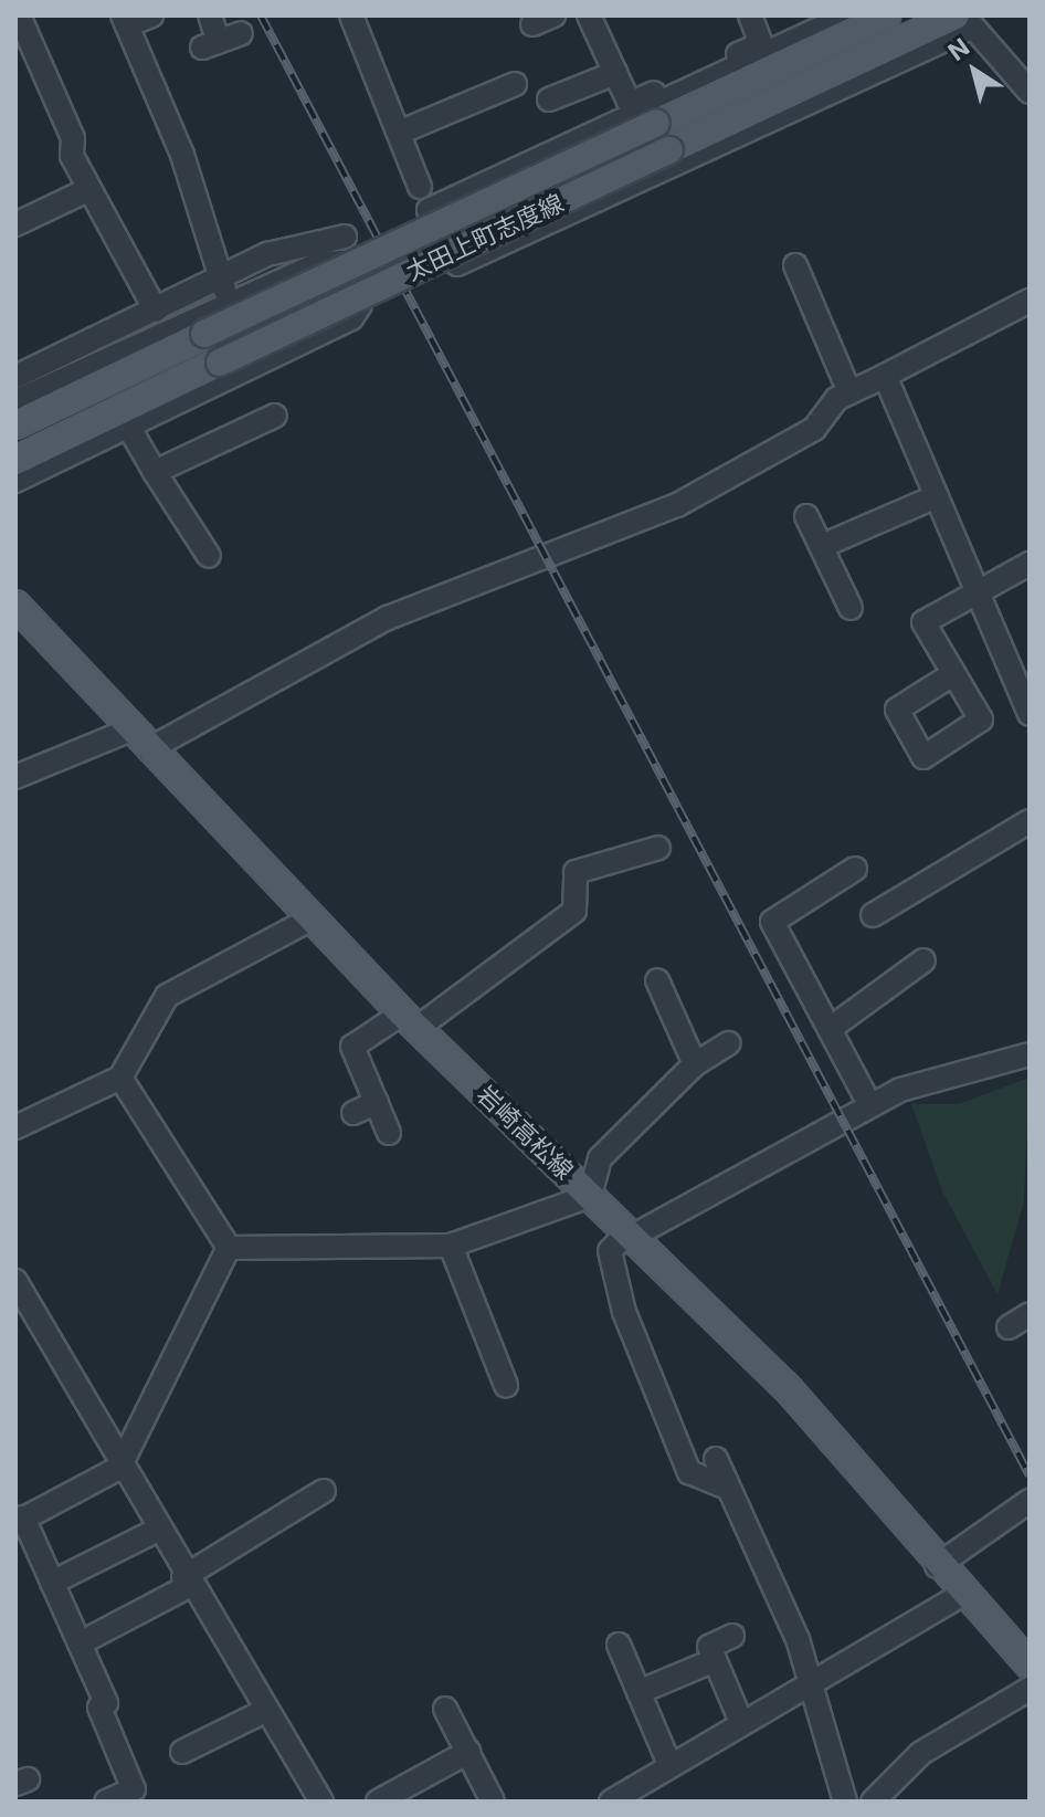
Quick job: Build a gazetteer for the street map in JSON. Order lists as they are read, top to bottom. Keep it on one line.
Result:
{"streets":{"main road":["太田上町志度線","岩崎高松線"]},"north":"top left"}
